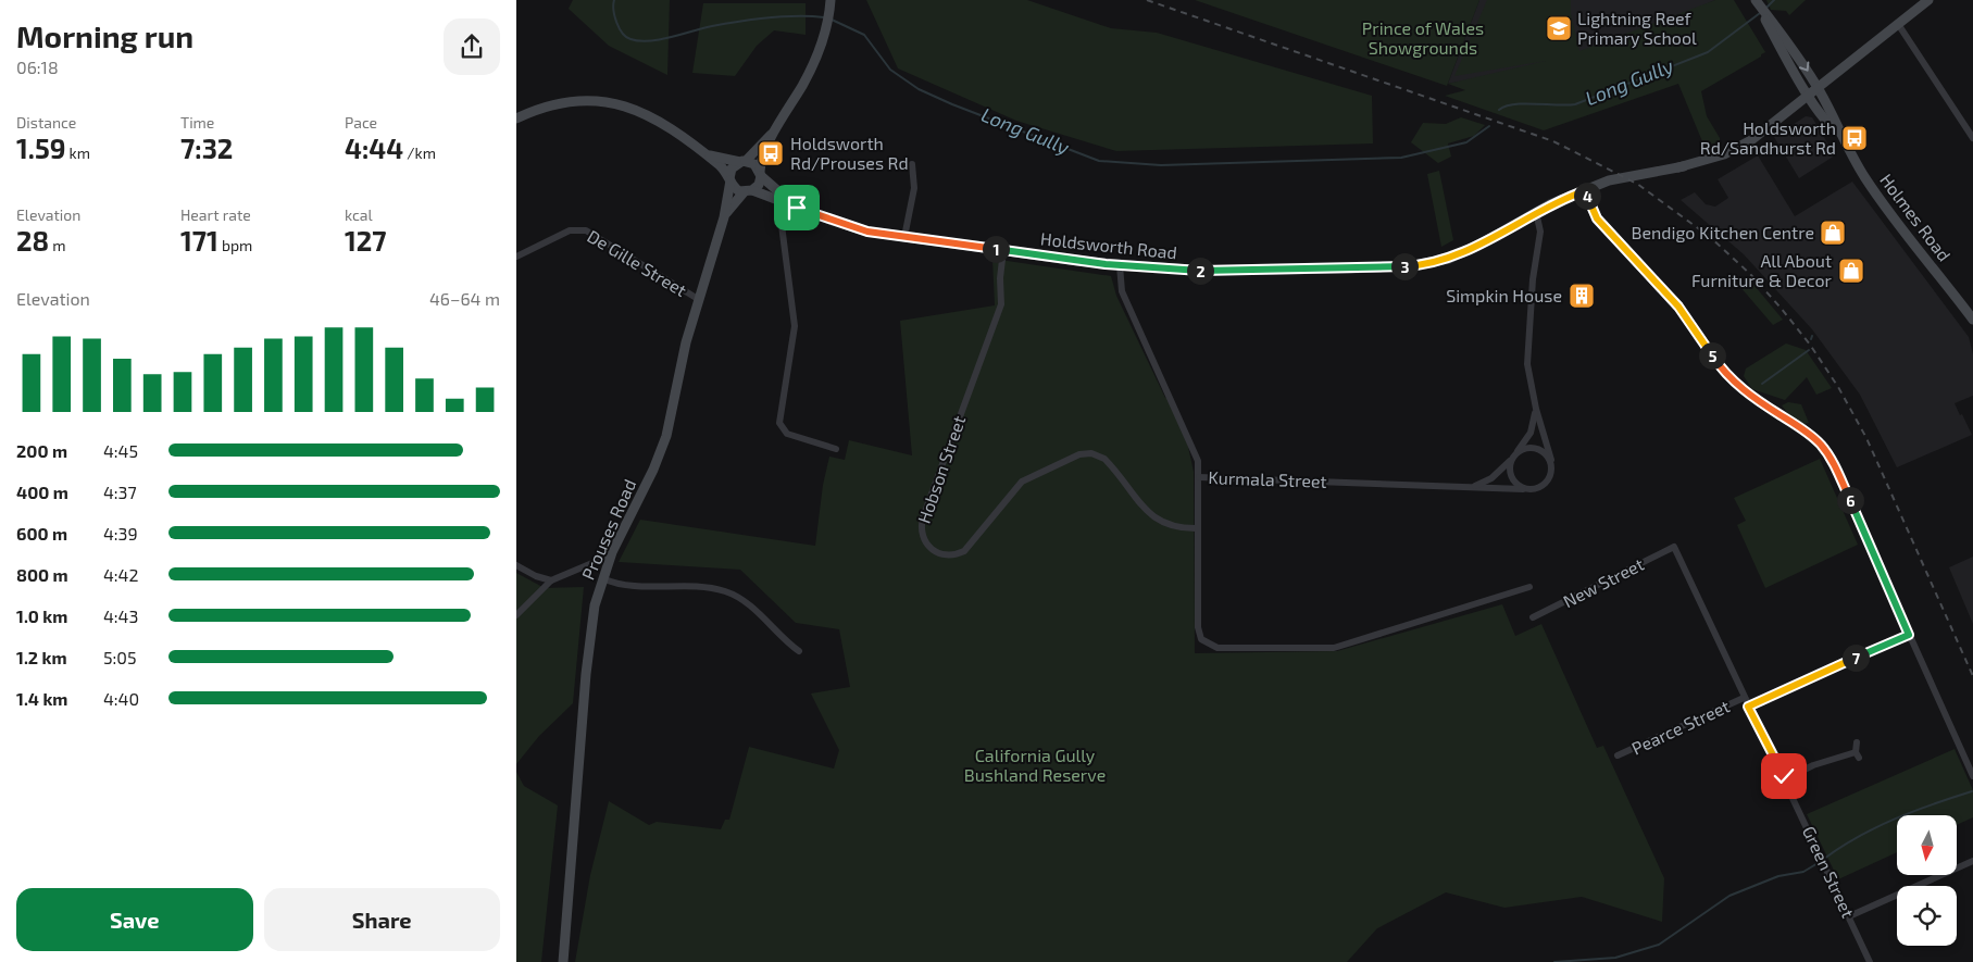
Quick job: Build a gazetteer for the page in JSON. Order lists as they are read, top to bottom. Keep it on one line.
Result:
{"streets":{"main road":["Holmes Road","Holdsworth Road","Prouses Road"],"street":["De Gille Street","Hobson Street","Kurmala Street","New Street","Pearce Street","Green Street"]},"crossings":[["Holmes Road","Holdsworth Road"],["Holdsworth Road","Hobson Street"],["Holdsworth Road","Kurmala Street"],["Holdsworth Road","Prouses Road"],["De Gille Street","Prouses Road"],["New Street","Green Street"],["Pearce Street","Green Street"]],"water":["Long Gully"],"parks":["Prince of Wales Showgrounds","California Gully Bushland Reserve"],"places":{"school or university":["Lightning Reef Primary School"],"bus stop":["Holdsworth Rd/Sandhurst Rd","Holdsworth Rd/Prouses Rd"],"shop":["Bendigo Kitchen Centre","All About Furniture & Decor"],"building":["Simpkin House"]},"north":"bottom","page":{"heading":["Morning run","06:18"],"stats":[["Distance","1.59 km"],["Time","7:32"],["Pace","4:44 /km"],["Elevation","28 m"],["Heart rate","171 bpm"],["kcal","127"]],"pins":["4","1","3","2","5","6","7"],"chart":["Elevation","46–64 m"],"list":[{"name":"200 m","note":"4:45"},{"name":"400 m","note":"4:37"},{"name":"600 m","note":"4:39"},{"name":"800 m","note":"4:42"},{"name":"1.0 km","note":"4:43"},{"name":"1.2 km","note":"5:05"},{"name":"1.4 km","note":"4:40"}],"buttons":["Save","Share"]}}
